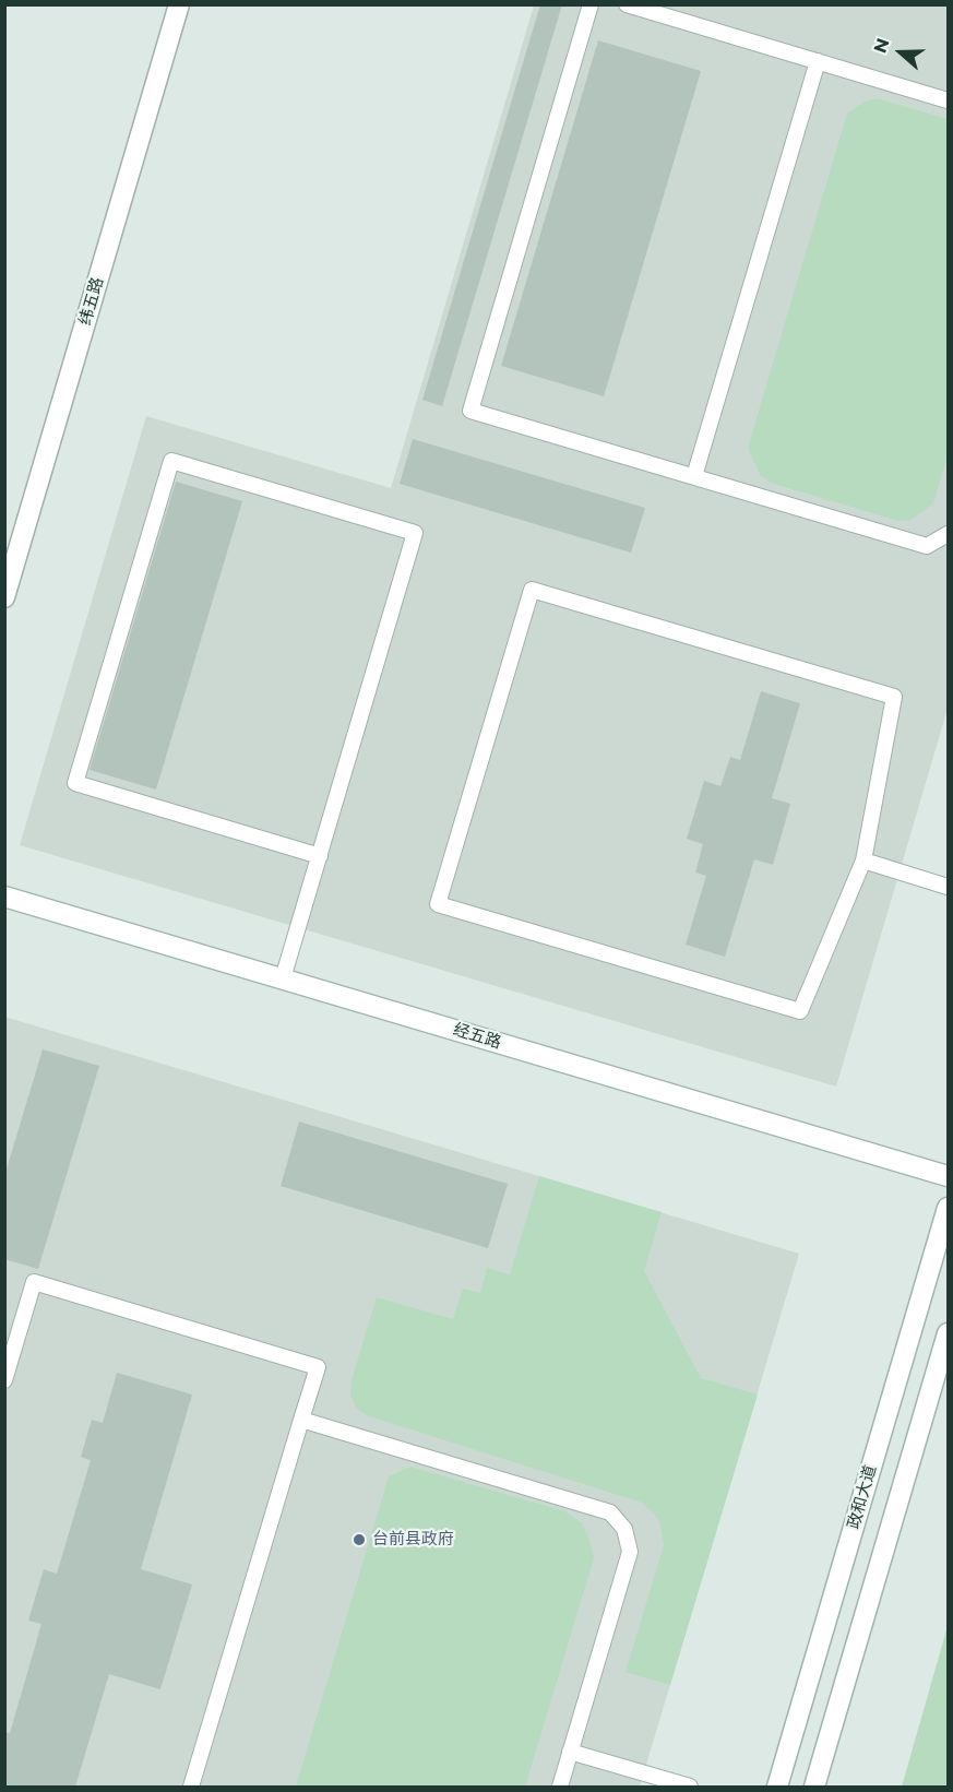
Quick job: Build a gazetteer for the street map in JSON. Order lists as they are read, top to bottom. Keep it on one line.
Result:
{"streets":{"street":["纬五路","经五路","政和大道"]},"places":["台前县政府"],"north":"left"}
